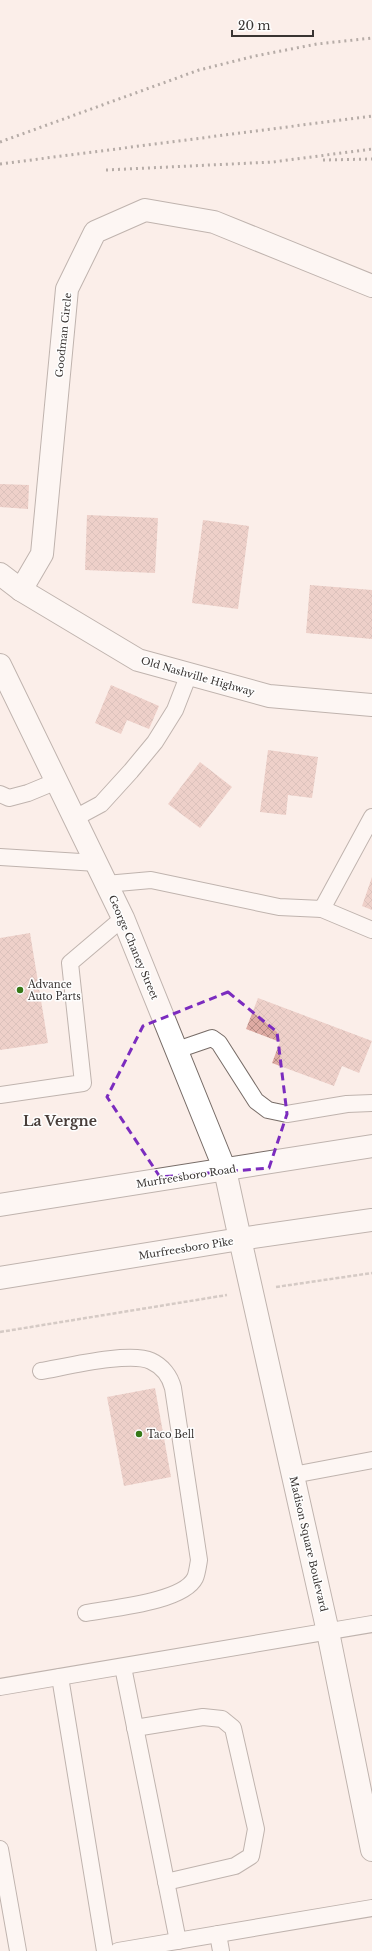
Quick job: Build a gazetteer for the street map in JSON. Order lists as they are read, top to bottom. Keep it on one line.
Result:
{"streets":{"street":["Goodman Circle","Old Nashville Highway","George Chaney Street","Murfreesboro Road","Murfreesboro Pike","Madison Square Boulevard"]},"crossings":[["Goodman Circle","Old Nashville Highway"],["George Chaney Street","Murfreesboro Road"],["George Chaney Street","Murfreesboro Pike"],["George Chaney Street","Madison Square Boulevard"],["Murfreesboro Pike","Madison Square Boulevard"]],"districts":["La Vergne"],"places":["Advance Auto Parts","Taco Bell"],"scale_bar":"20 m"}
